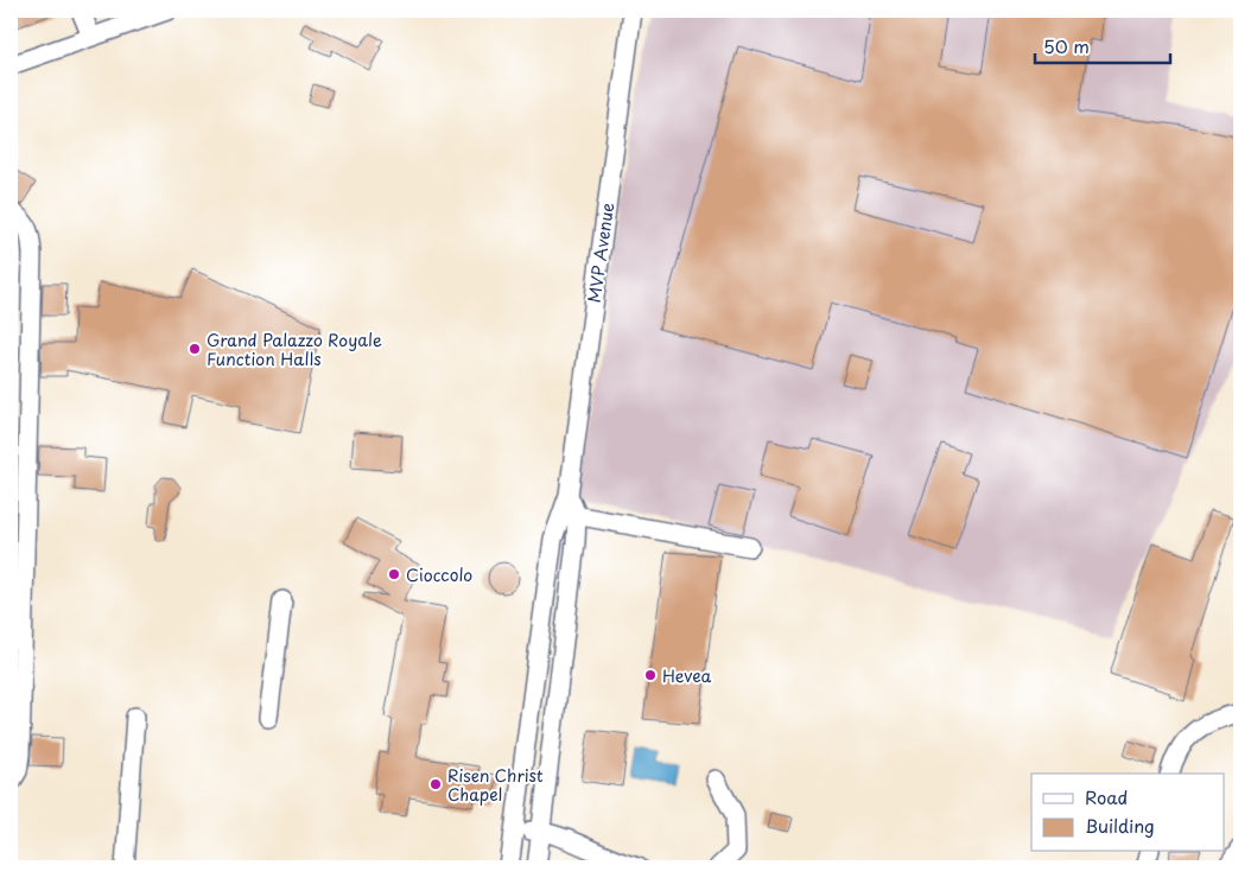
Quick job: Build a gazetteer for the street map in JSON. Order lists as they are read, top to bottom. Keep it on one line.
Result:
{"streets":{"street":["MVP Avenue"]},"places":["Grand Palazzo Royale Function Halls","Cioccolo","Hevea","Risen Christ Chapel"],"legend":["Road","Building"],"scale_bar":"50 m"}
